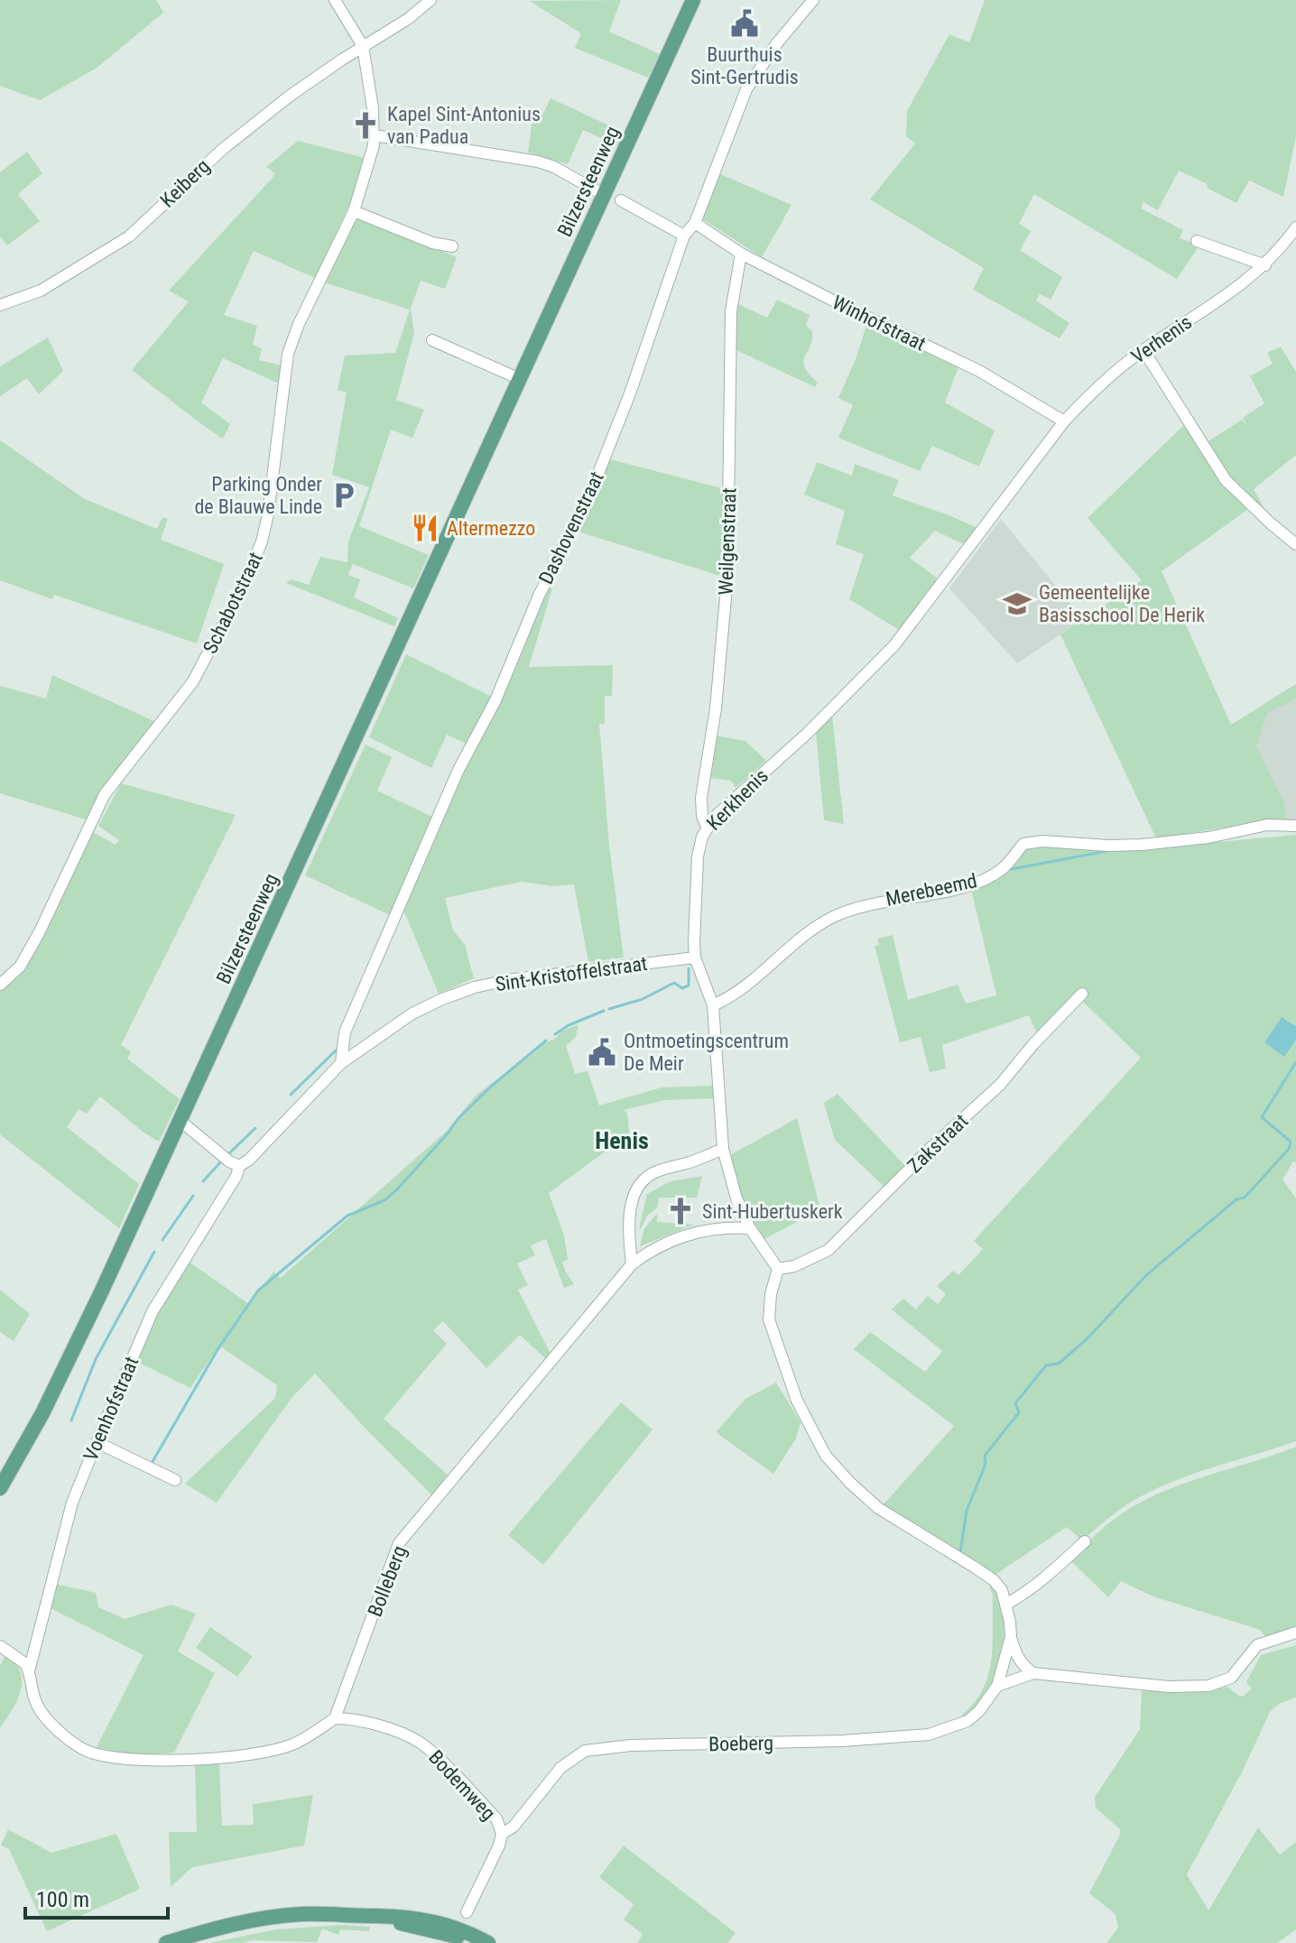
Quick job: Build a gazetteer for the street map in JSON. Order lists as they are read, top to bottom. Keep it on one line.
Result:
{"streets":{"main road":["Bilzersteenweg"],"street":["Keiberg","Winhofstraat","Verhenis","Dashovenstraat","Weilgenstraat","Schabotstraat","Kerkhenis","Merebeemd","Sint-Kristoffelstraat","Zakstraat","Voenhofstraat","Bolleberg","Boeberg","Bodemweg"]},"crossings":[["Keiberg","Schabotstraat"],["Winhofstraat","Verhenis"],["Winhofstraat","Dashovenstraat"],["Winhofstraat","Weilgenstraat"],["Winhofstraat","Kerkhenis"],["Verhenis","Kerkhenis"],["Dashovenstraat","Sint-Kristoffelstraat"],["Weilgenstraat","Kerkhenis"],["Kerkhenis","Merebeemd"],["Kerkhenis","Sint-Kristoffelstraat"],["Kerkhenis","Zakstraat"],["Kerkhenis","Bolleberg"],["Kerkhenis","Boeberg"],["Sint-Kristoffelstraat","Voenhofstraat"],["Zakstraat","Boeberg"],["Bolleberg","Bodemweg"],["Boeberg","Bodemweg"]],"districts":["Henis"],"places":{"public building":["Buurthuis Sint-Gertrudis","Ontmoetingscentrum De Meir"],"church":["Kapel Sint-Antonius van Padua","Sint-Hubertuskerk"],"parking":["Parking Onder de Blauwe Linde"],"restaurant":["Altermezzo"],"school or university":["Gemeentelijke Basisschool De Herik"]},"scale_bar":"100 m"}
